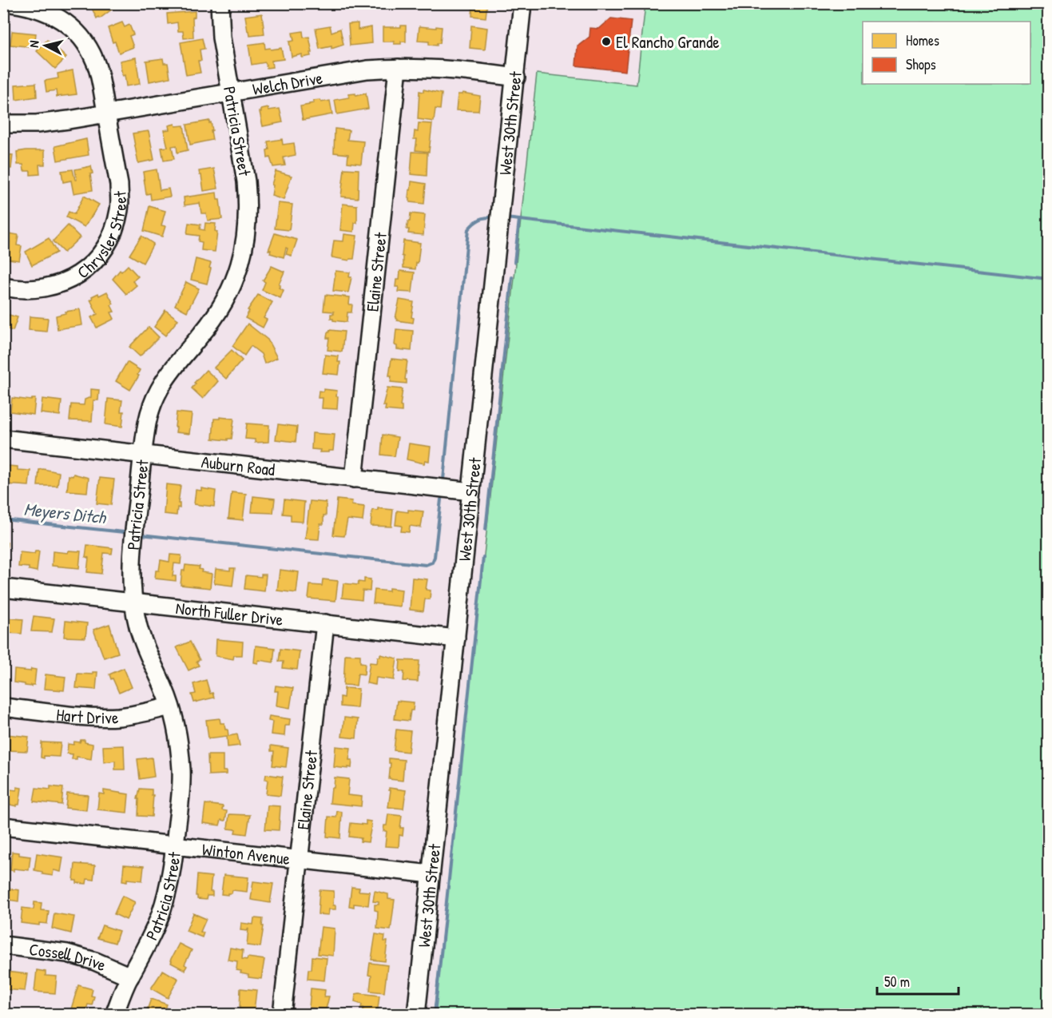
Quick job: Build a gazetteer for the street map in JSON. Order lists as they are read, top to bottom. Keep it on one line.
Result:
{"streets":{"street":["Welch Drive","West 30th Street","Patricia Street","Chrysler Street","Elaine Street","Auburn Road","North Fuller Drive","Hart Drive","Winton Avenue","Cossell Drive"]},"crossings":[["Welch Drive","West 30th Street"],["Welch Drive","Patricia Street"],["Welch Drive","Chrysler Street"],["Welch Drive","Elaine Street"],["West 30th Street","Auburn Road"],["West 30th Street","North Fuller Drive"],["West 30th Street","Winton Avenue"],["Patricia Street","Auburn Road"],["Patricia Street","North Fuller Drive"],["Patricia Street","Hart Drive"],["Patricia Street","Winton Avenue"],["Patricia Street","Cossell Drive"],["Elaine Street","Auburn Road"],["Elaine Street","North Fuller Drive"],["Elaine Street","Winton Avenue"]],"water":["Meyers Ditch"],"places":["El Rancho Grande"],"legend":["Homes","Shops"],"scale_bar":"50 m","north":"left"}
